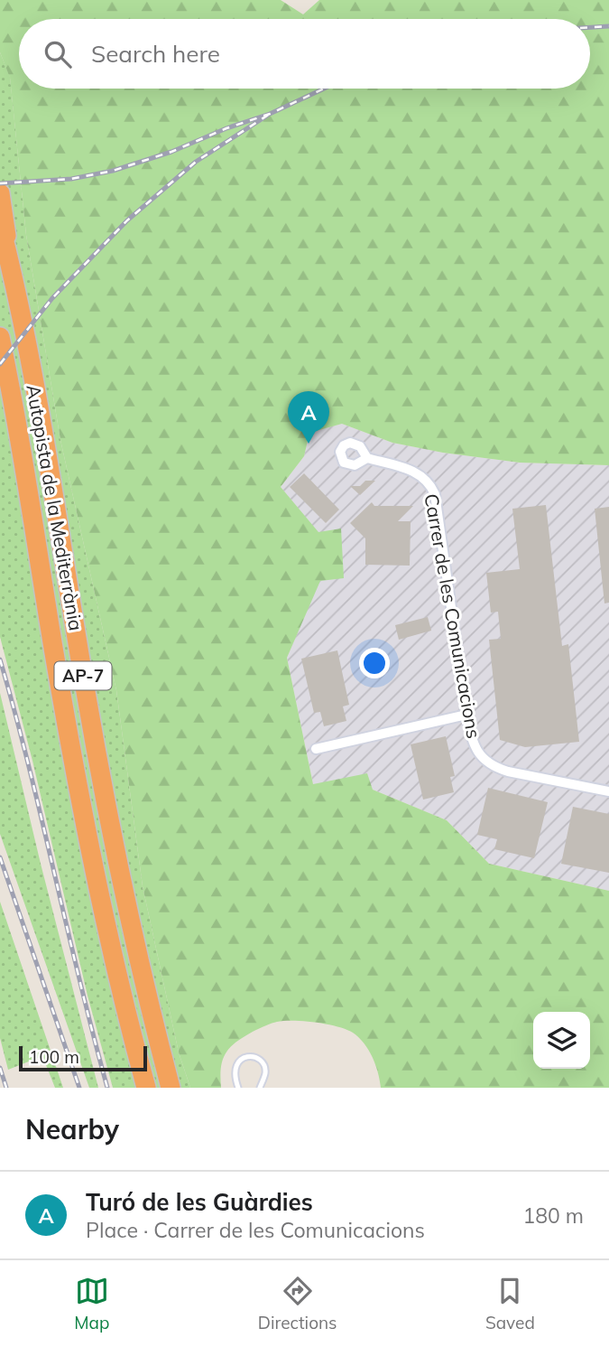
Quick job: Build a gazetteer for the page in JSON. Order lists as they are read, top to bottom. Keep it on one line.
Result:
{"streets":{"highway":["Autopista de la Mediterrània","AP-7"],"street":["Carrer de les Comunicacions"]},"scale_bar":"100 m","page":{"search":"Search here","pins":"A","scale":"100 m","heading":"Nearby","list":[{"mark":"A","name":"Turó de les Guàrdies","note":"Place · Carrer de les Comunicacions","value":"180 m"}],"nav":["Map","Directions","Saved"]}}
